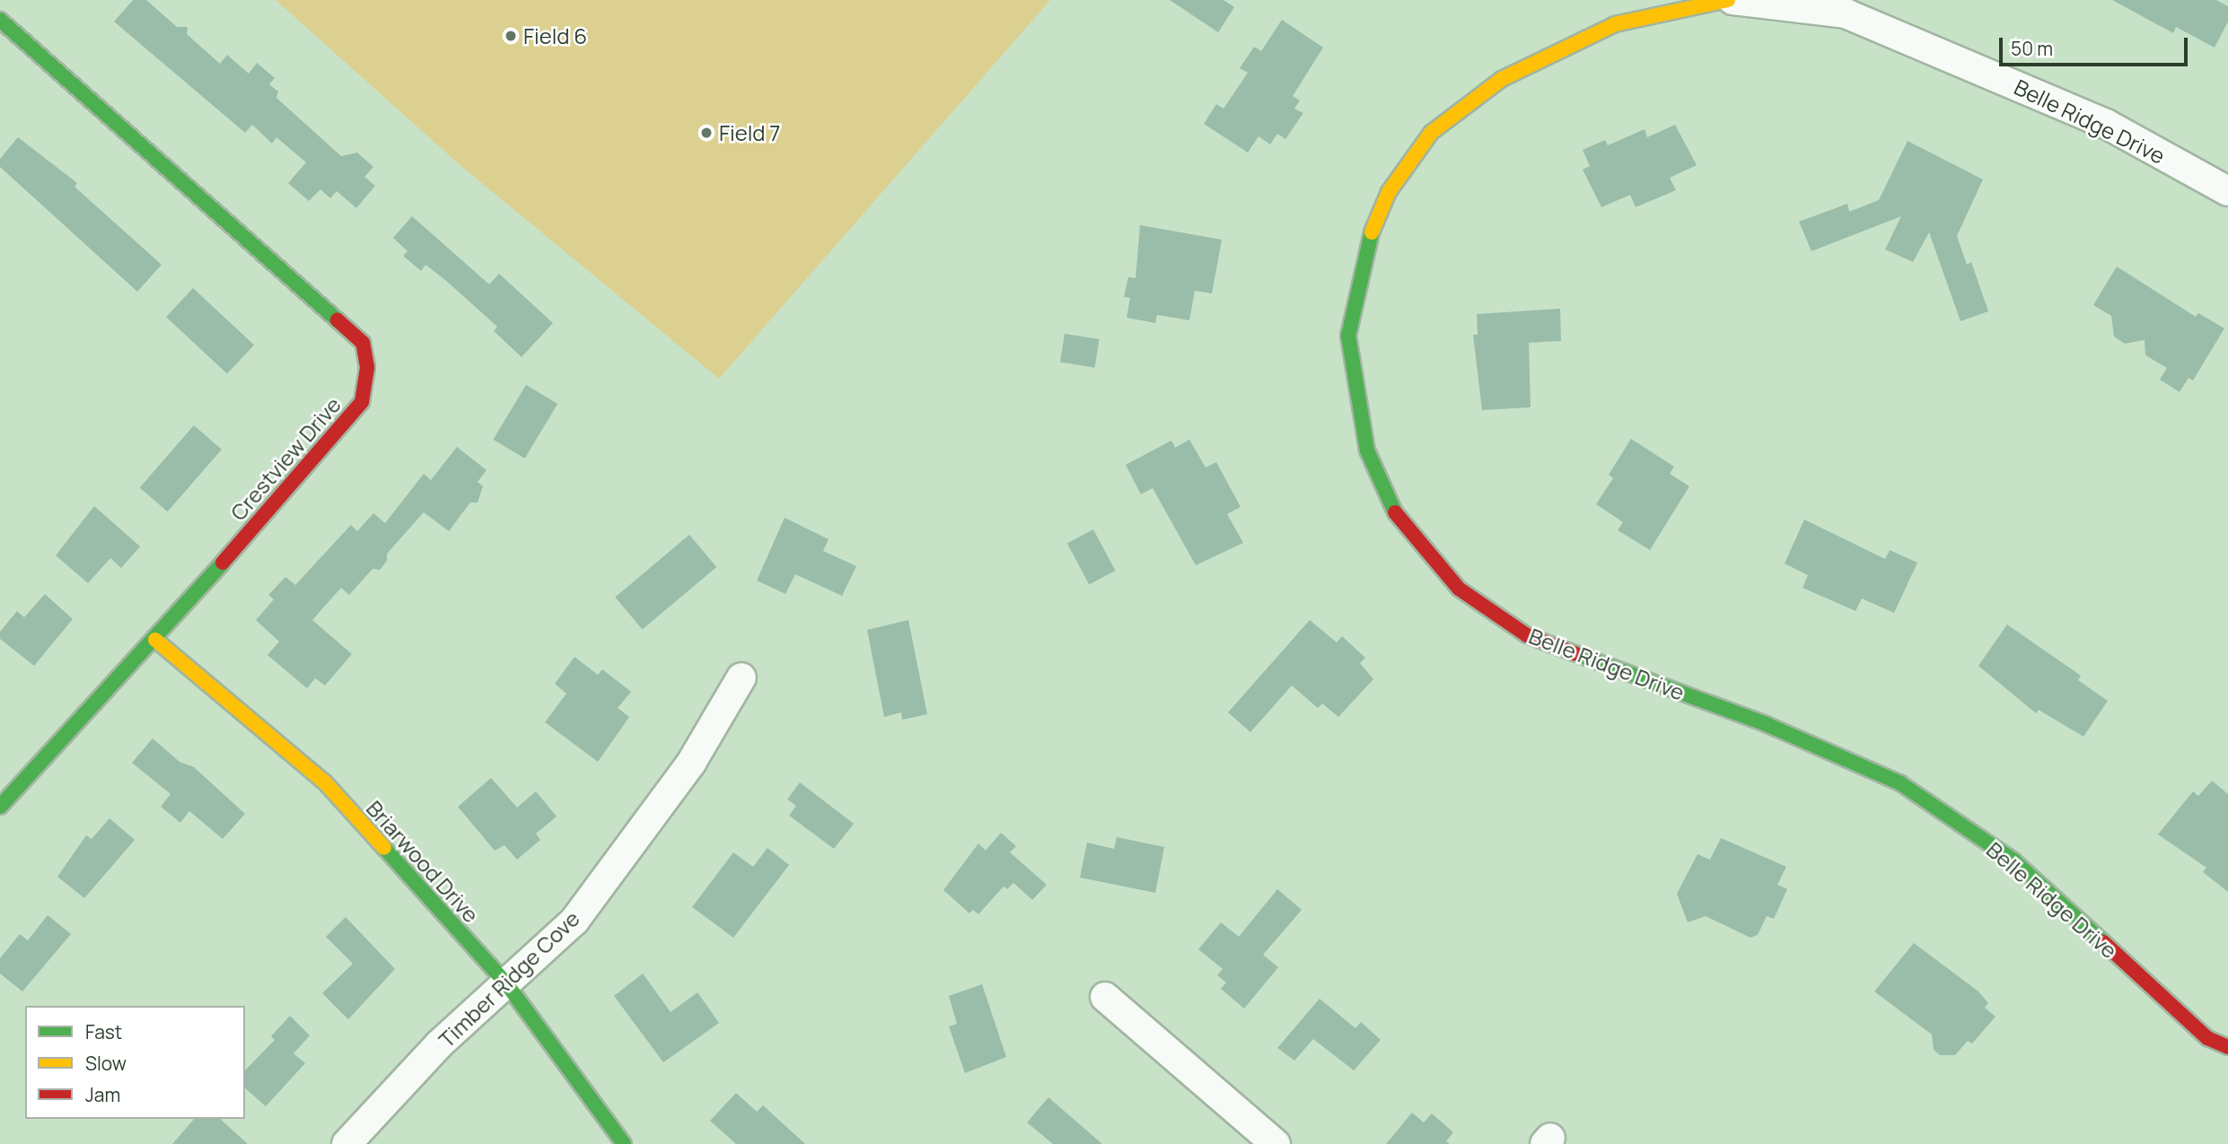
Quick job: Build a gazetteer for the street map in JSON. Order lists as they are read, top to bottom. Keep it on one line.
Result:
{"streets":{"street":["Belle Ridge Drive","Crestview Drive","Briarwood Drive","Timber Ridge Cove"]},"crossings":[["Crestview Drive","Briarwood Drive"],["Briarwood Drive","Timber Ridge Cove"]],"places":["Field 6","Field 7"],"legend":["Fast","Slow","Jam"],"scale_bar":"50 m"}
